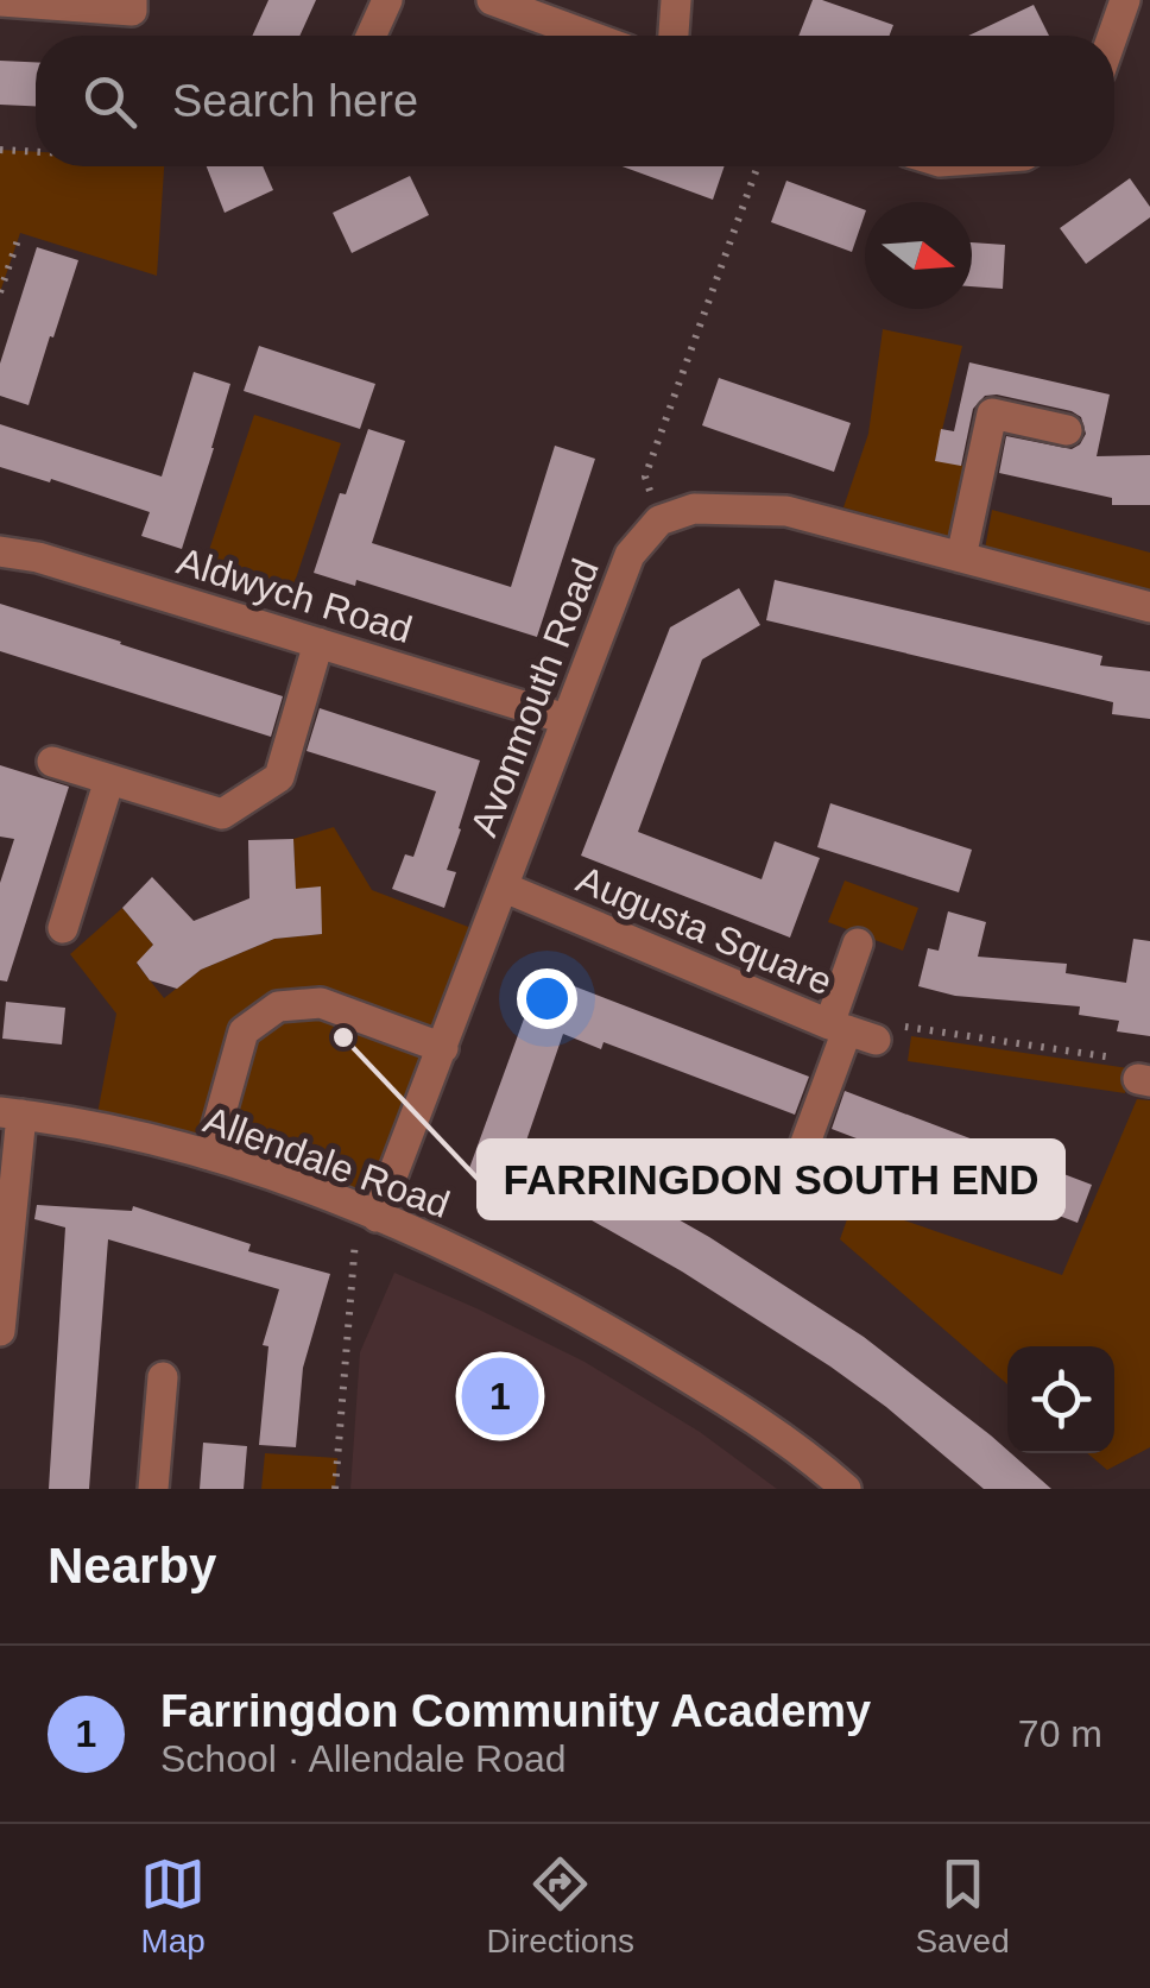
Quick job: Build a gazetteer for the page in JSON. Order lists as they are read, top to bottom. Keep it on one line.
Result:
{"streets":{"street":["Aldwych Road","Avonmouth Road","Augusta Square","Allendale Road"]},"crossings":[["Aldwych Road","Avonmouth Road"],["Avonmouth Road","Augusta Square"],["Avonmouth Road","Allendale Road"]],"places":["FARRINGDON SOUTH END"],"north":"right","page":{"search":"Search here","pins":"1","heading":"Nearby","list":[{"mark":"1","name":"Farringdon Community Academy","note":"School · Allendale Road","value":"70 m"}],"nav":["Map","Directions","Saved"]}}
